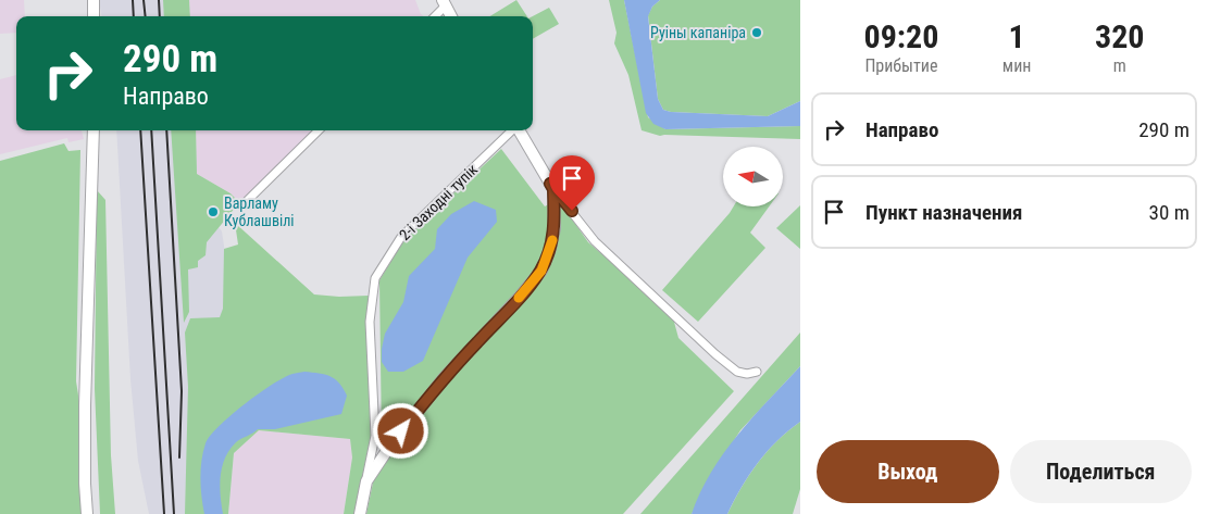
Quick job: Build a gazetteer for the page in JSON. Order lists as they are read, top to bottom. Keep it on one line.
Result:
{"streets":{"main road":["2-і Заходні тупік"]},"places":["Руіны капаніра","Варламу Кублашвілі"],"north":"left","page":{"eta":["09:20","Прибытие","1","мин","320","m"],"turn":["290 m","Направо"],"list":[{"name":"Направо","value":"290 m"},{"name":"Пункт назначения","value":"30 m"}],"buttons":["Выход","Поделиться"]}}
